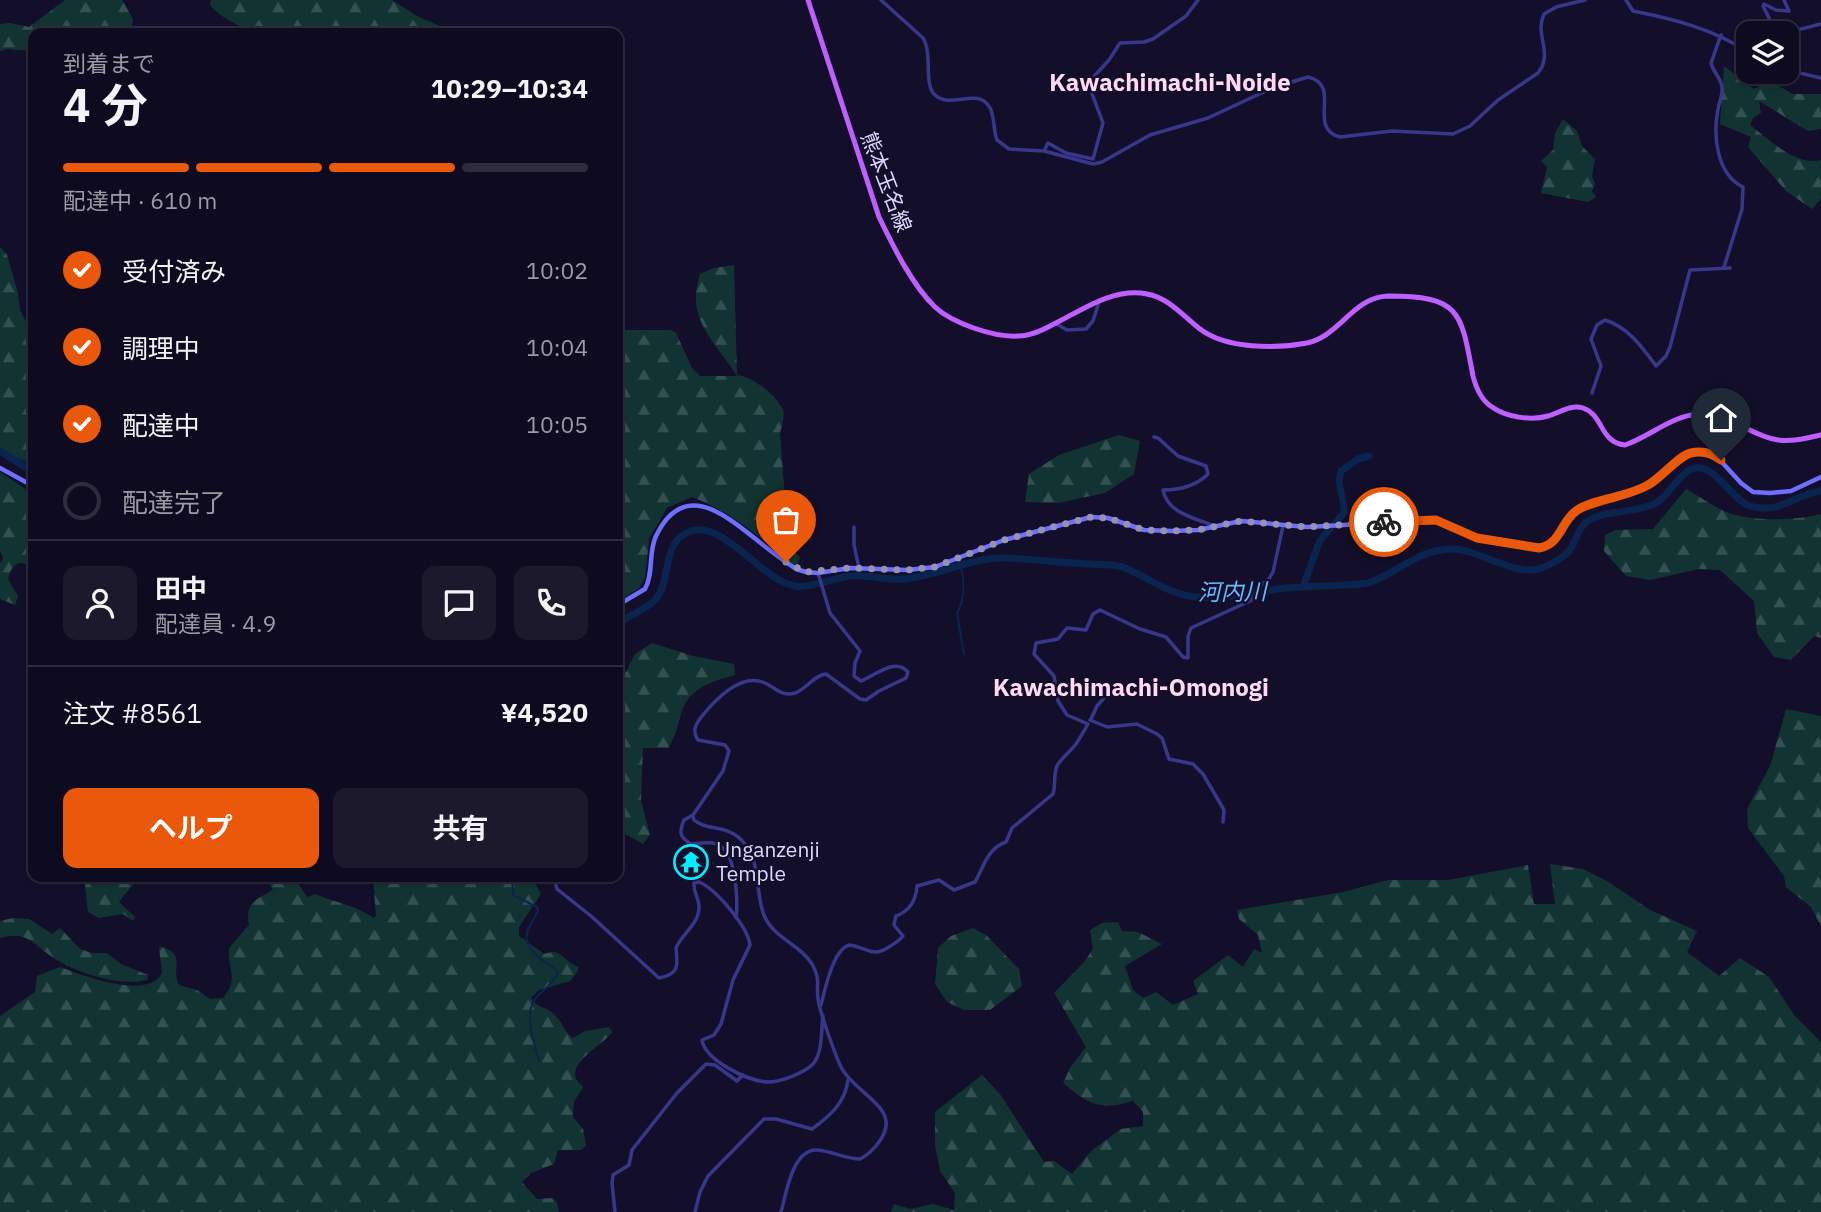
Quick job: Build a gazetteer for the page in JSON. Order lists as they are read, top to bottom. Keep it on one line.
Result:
{"streets":{"main road":["熊本玉名線"]},"districts":["Kawachimachi-Noide","Kawachimachi-Omonogi"],"water":["河内川"],"places":{"temple":["Unganzenji Temple"]},"page":{"heading":["4 分","到着まで","10:29–10:34"],"panel":["田中","配達員 · 4.9","注文 #8561","¥4,520"],"bar":"配達中 · 610 m","list":[["受付済み","10:02"],["調理中","10:04"],["配達中","10:05"],"配達完了"],"buttons":["ヘルプ","共有"]}}
